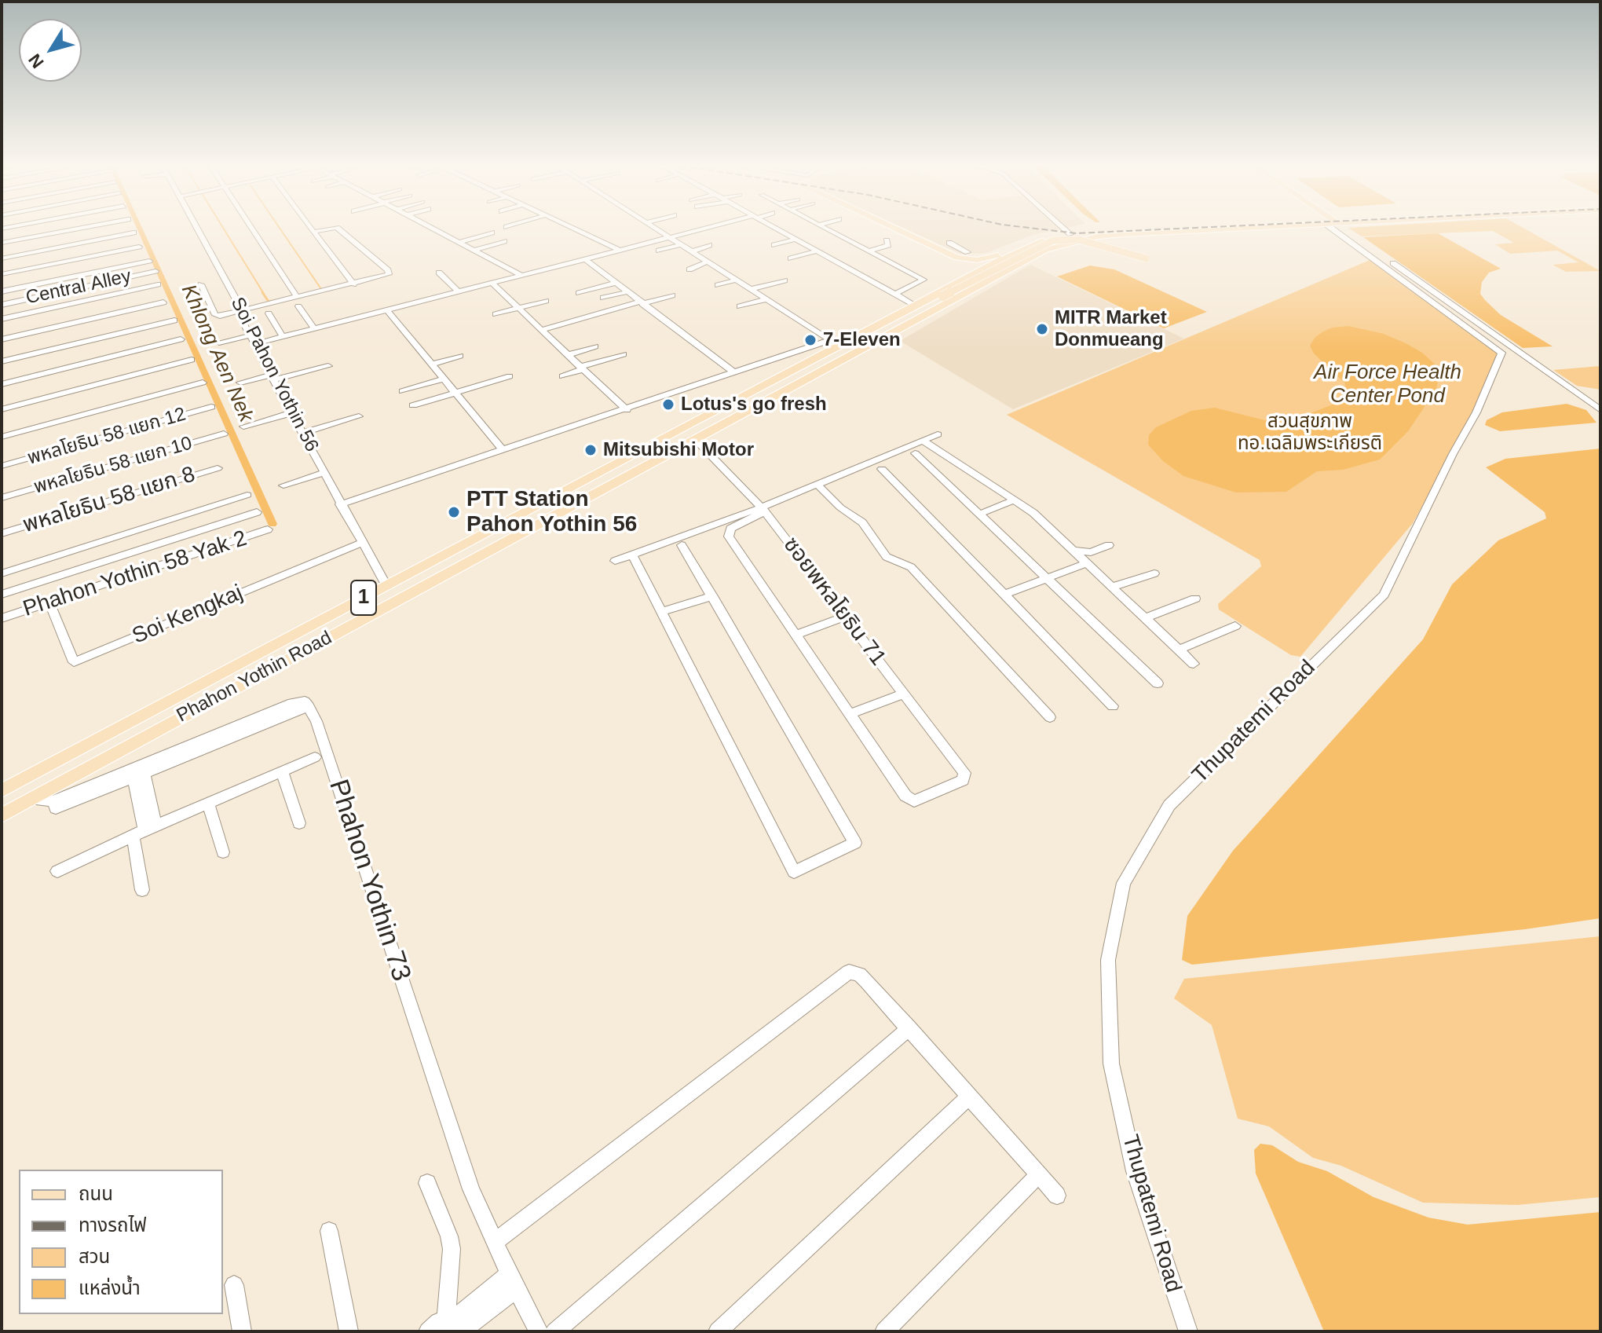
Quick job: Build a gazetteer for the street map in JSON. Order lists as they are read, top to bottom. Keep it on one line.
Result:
{"streets":{"main road":["1","Phahon Yothin Road"],"street":["Central Alley","Soi Pahon Yothin 56","พหลโยธิน 58 แยก 12","พหลโยธิน 58 แยก 10","พหลโยธิน 58 แยก 8","Phahon Yothin 58 Yak 2","ซอยพหลโยธิน 71","Soi Kengkaj","Thupatemi Road","Phahon Yothin 73"]},"crossings":[["Soi Pahon Yothin 56","Soi Kengkaj"],["Soi Pahon Yothin 56","Phahon Yothin Road"],["Phahon Yothin 58 Yak 2","Soi Kengkaj"],["ซอยพหลโยธิน 71","Phahon Yothin Road"],["Phahon Yothin Road","Phahon Yothin 73"]],"water":["Khlong Aen Nek","Air Force Health Center Pond"],"parks":["สวนสุขภาพ ทอ.เฉลิมพระเกียรติ"],"places":["MITR Market Donmueang","7-Eleven","Lotus's go fresh","Mitsubishi Motor","PTT Station Pahon Yothin 56"],"legend":["ถนน","ทางรถไฟ","สวน","แหล่งน้ำ"],"north":"bottom left"}
